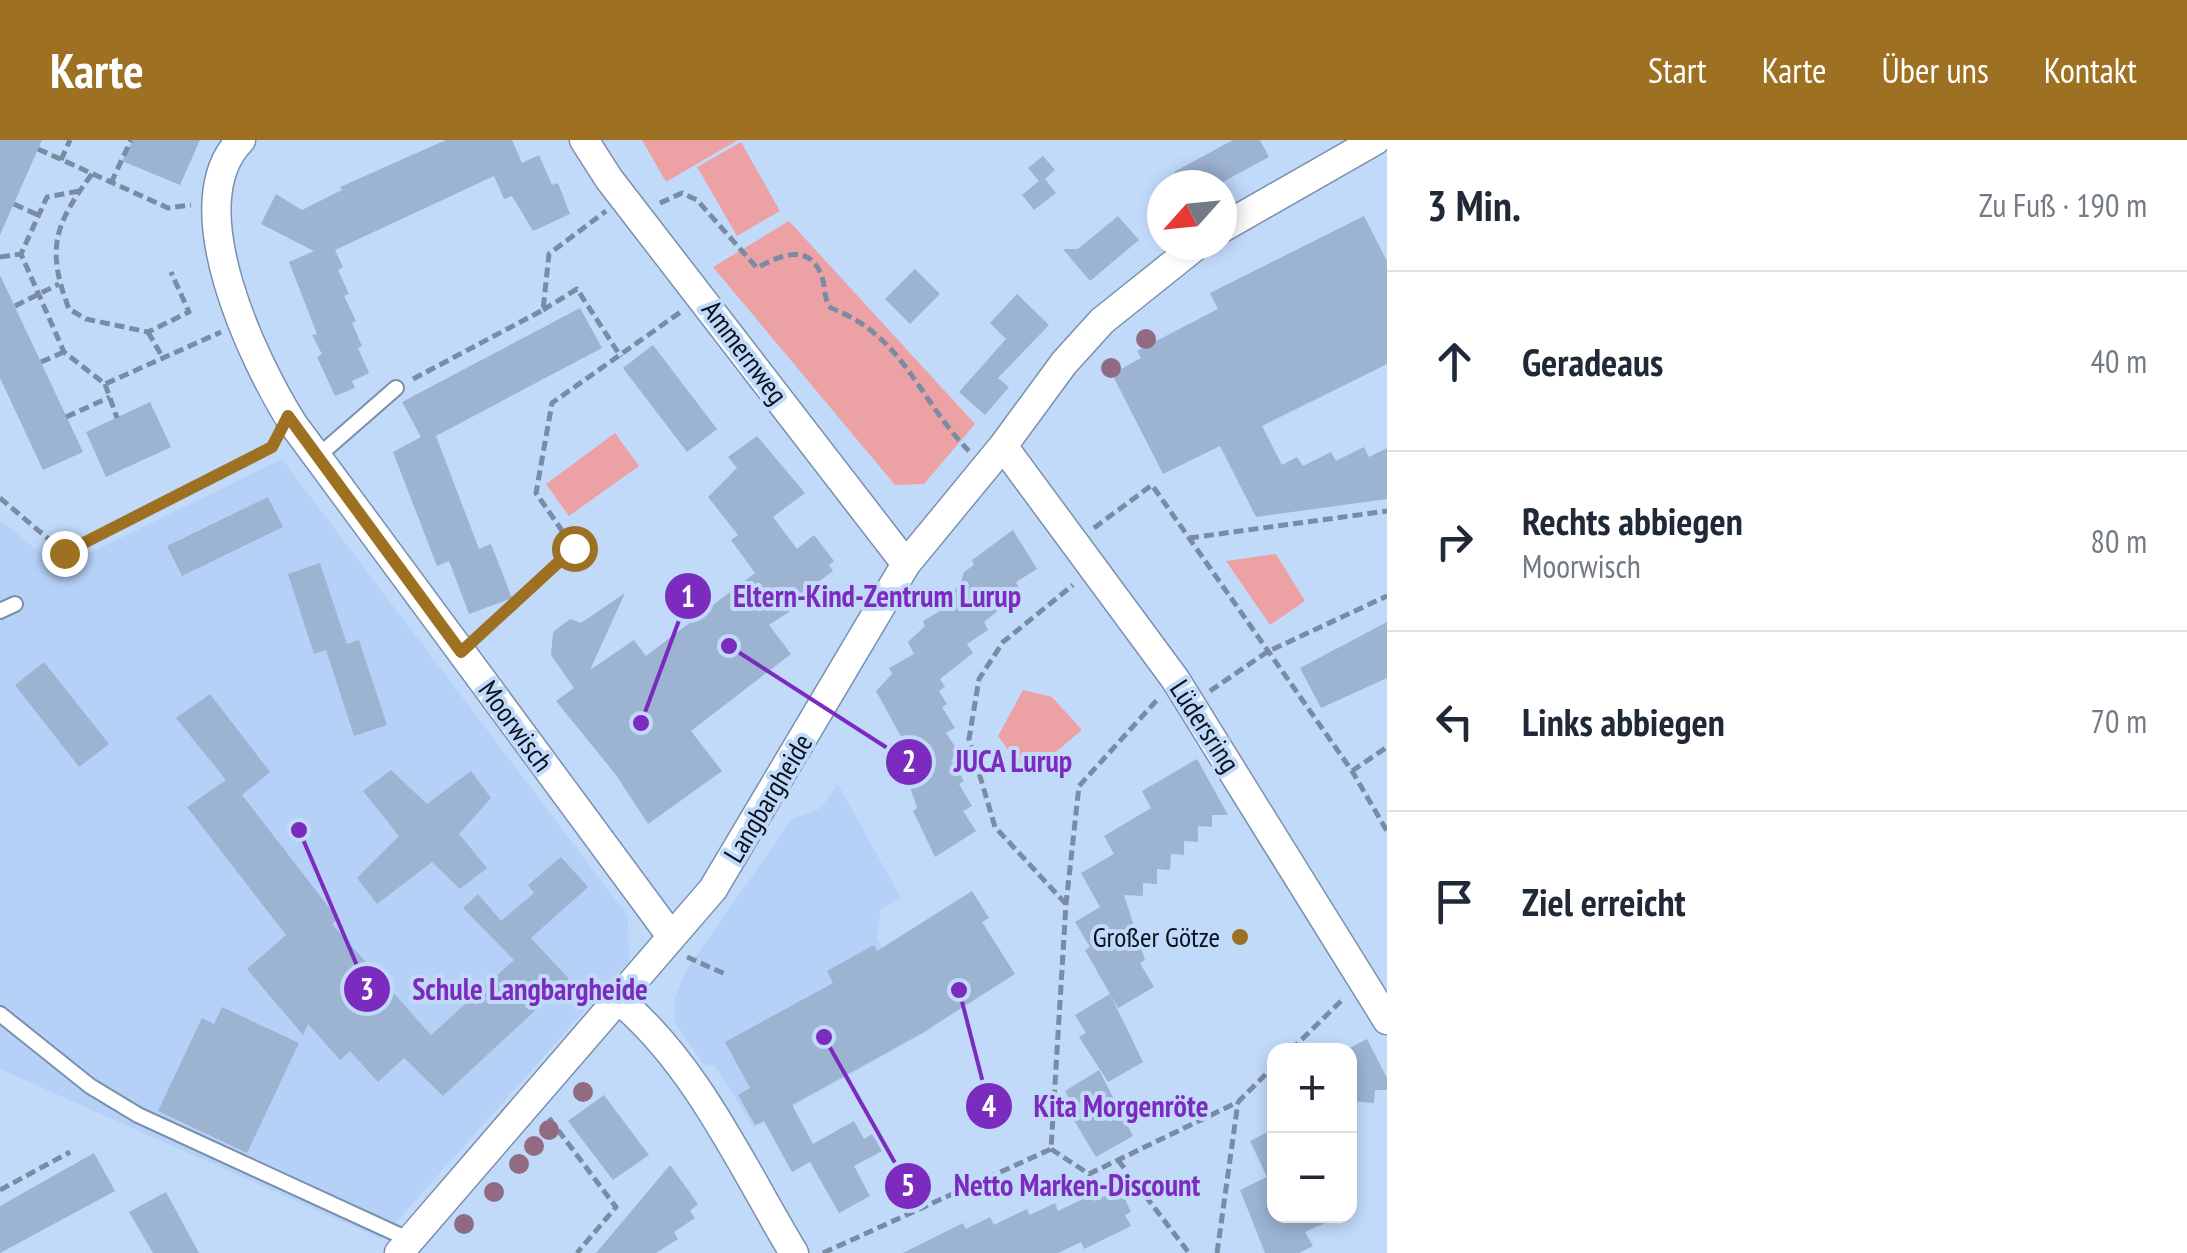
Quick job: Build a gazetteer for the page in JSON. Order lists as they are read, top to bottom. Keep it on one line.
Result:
{"streets":{"street":["Ammernweg","Moorwisch","Lüdersring","Langbargheide"]},"crossings":[["Ammernweg","Langbargheide"],["Moorwisch","Langbargheide"],["Lüdersring","Langbargheide"]],"places":["JUCA Lurup","Eltern-Kind-Zentrum Lurup","Schule Langbargheide","Großer Götze","Kita Morgenröte","Netto Marken-Discount"],"north":"bottom left","page":{"header":"Karte","nav":["Start","Karte","Über uns","Kontakt"],"heading":["3 Min.","Zu Fuß · 190 m"],"list":[["Geradeaus","40 m"],["Rechts abbiegen","Moorwisch","80 m"],["Links abbiegen","70 m"],"Ziel erreicht"],"map_buttons":["+","−"]}}
